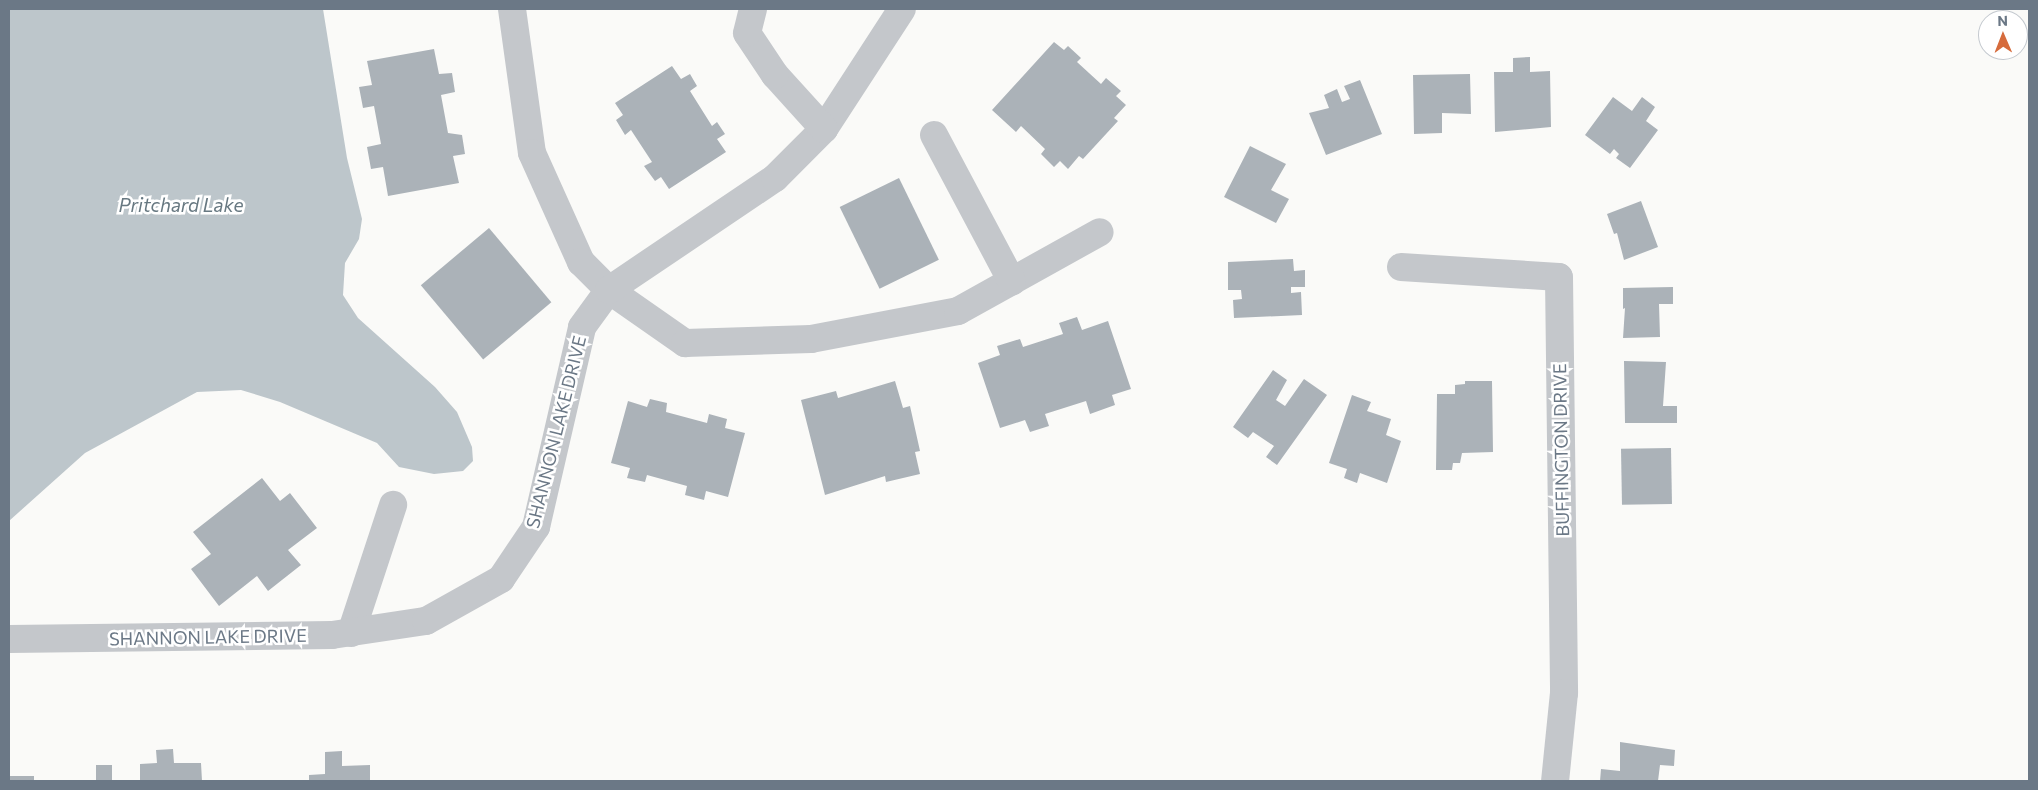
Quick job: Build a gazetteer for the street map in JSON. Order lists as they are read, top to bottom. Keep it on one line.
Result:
{"streets":{"street":["SHANNON LAKE DRIVE","BUFFINGTON DRIVE"]},"water":["Pritchard Lake"],"north":"top"}
